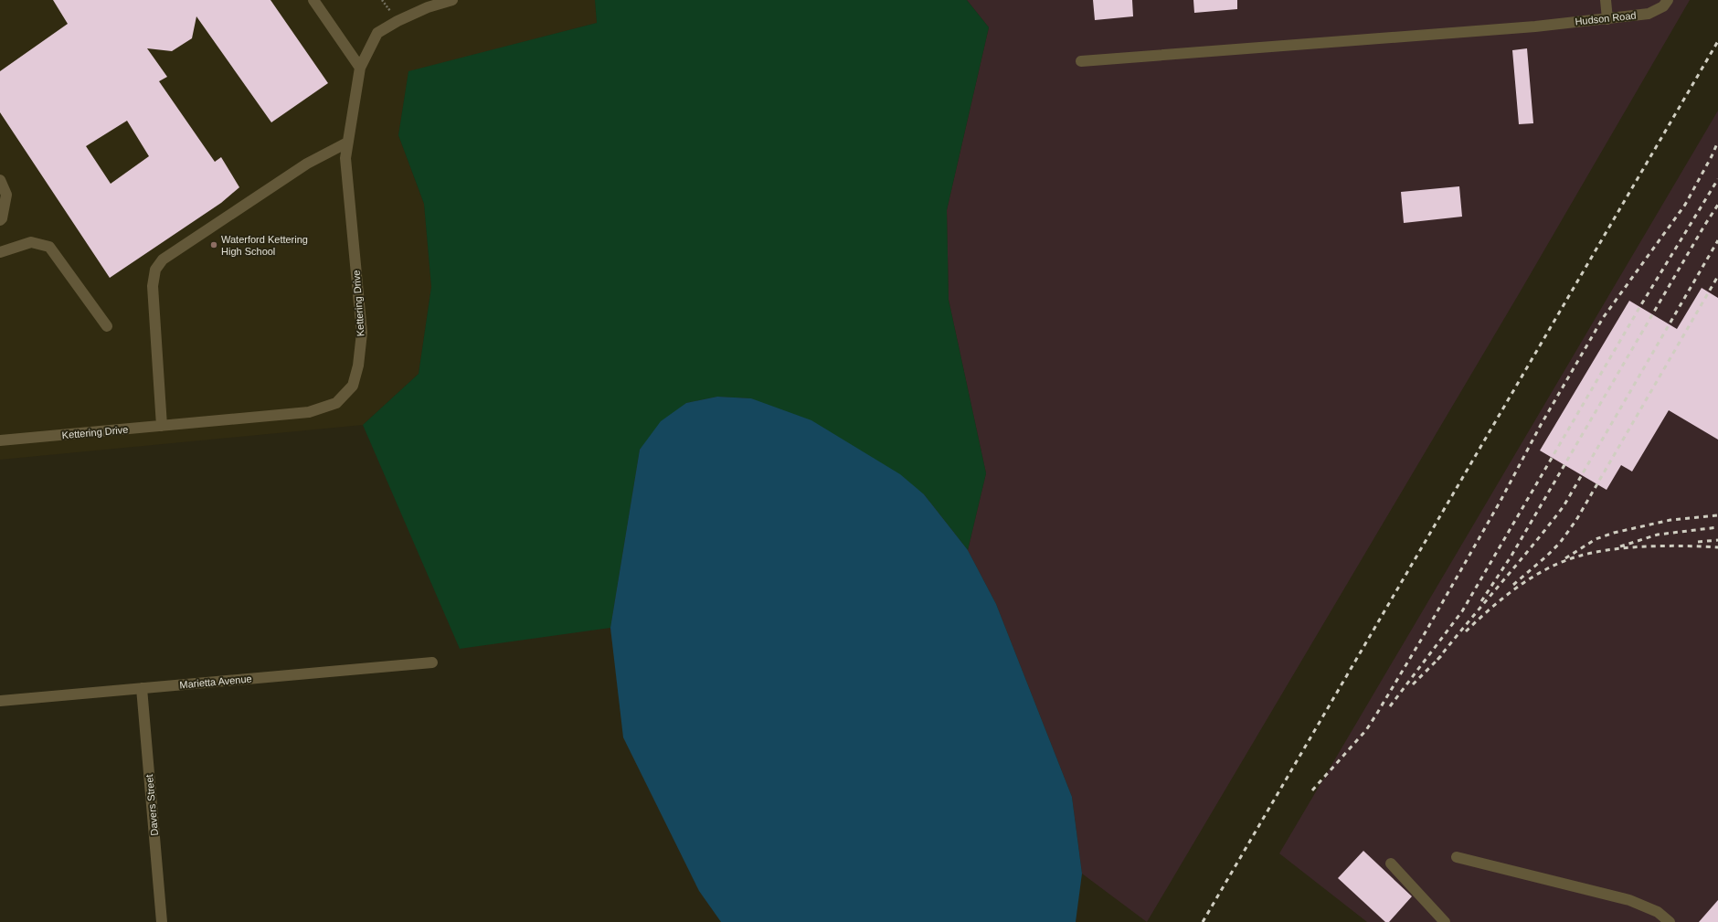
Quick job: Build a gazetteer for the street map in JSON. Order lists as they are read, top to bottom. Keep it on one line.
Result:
{"streets":{"street":["Hudson Road","Kettering Drive","Marietta Avenue","Davers Street"]},"crossings":[["Marietta Avenue","Davers Street"]],"places":["Waterford Kettering High School"]}
